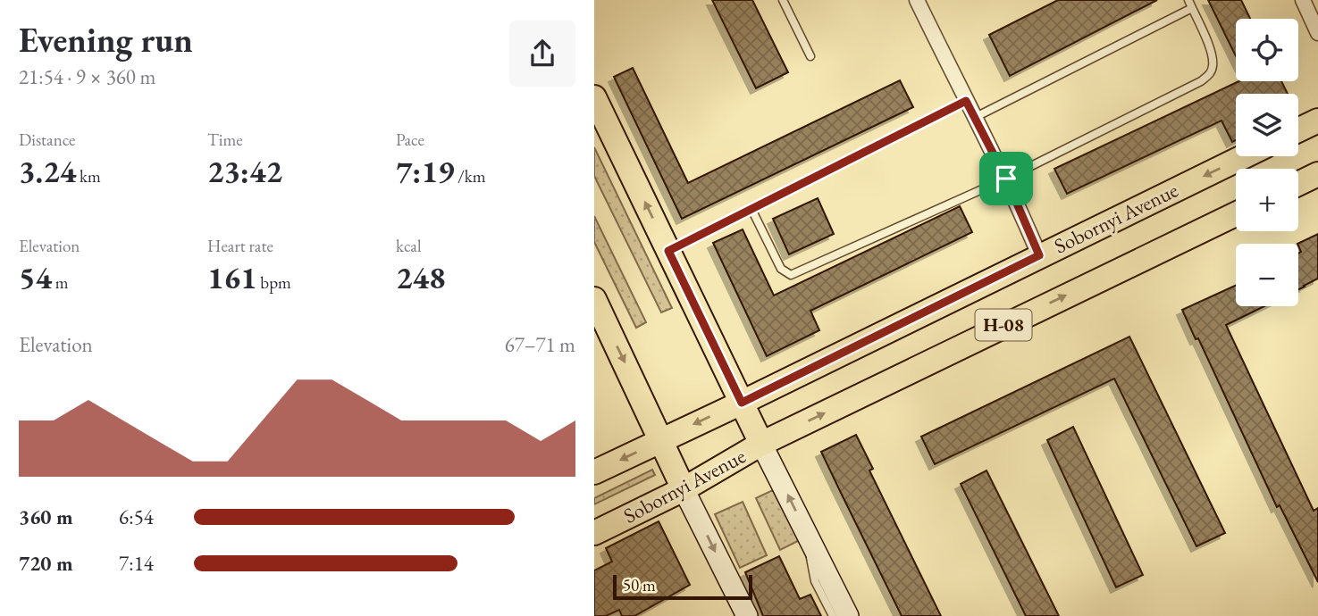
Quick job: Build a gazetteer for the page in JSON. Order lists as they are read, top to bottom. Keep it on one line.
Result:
{"streets":{"main road":["Sobornyi Avenue","Н-08"]},"scale_bar":"50 m","page":{"heading":["Evening run","21:54 · 9 × 360 m"],"map_buttons":["+","−"],"stats":[["Distance","3.24 km"],["Time","23:42"],["Pace","7:19 /km"],["Elevation","54 m"],["Heart rate","161 bpm"],["kcal","248"]],"chart":["Elevation","67–71 m"],"list":[{"name":"360 m","note":"6:54"},{"name":"720 m","note":"7:14"}],"scale":"50 m"}}
